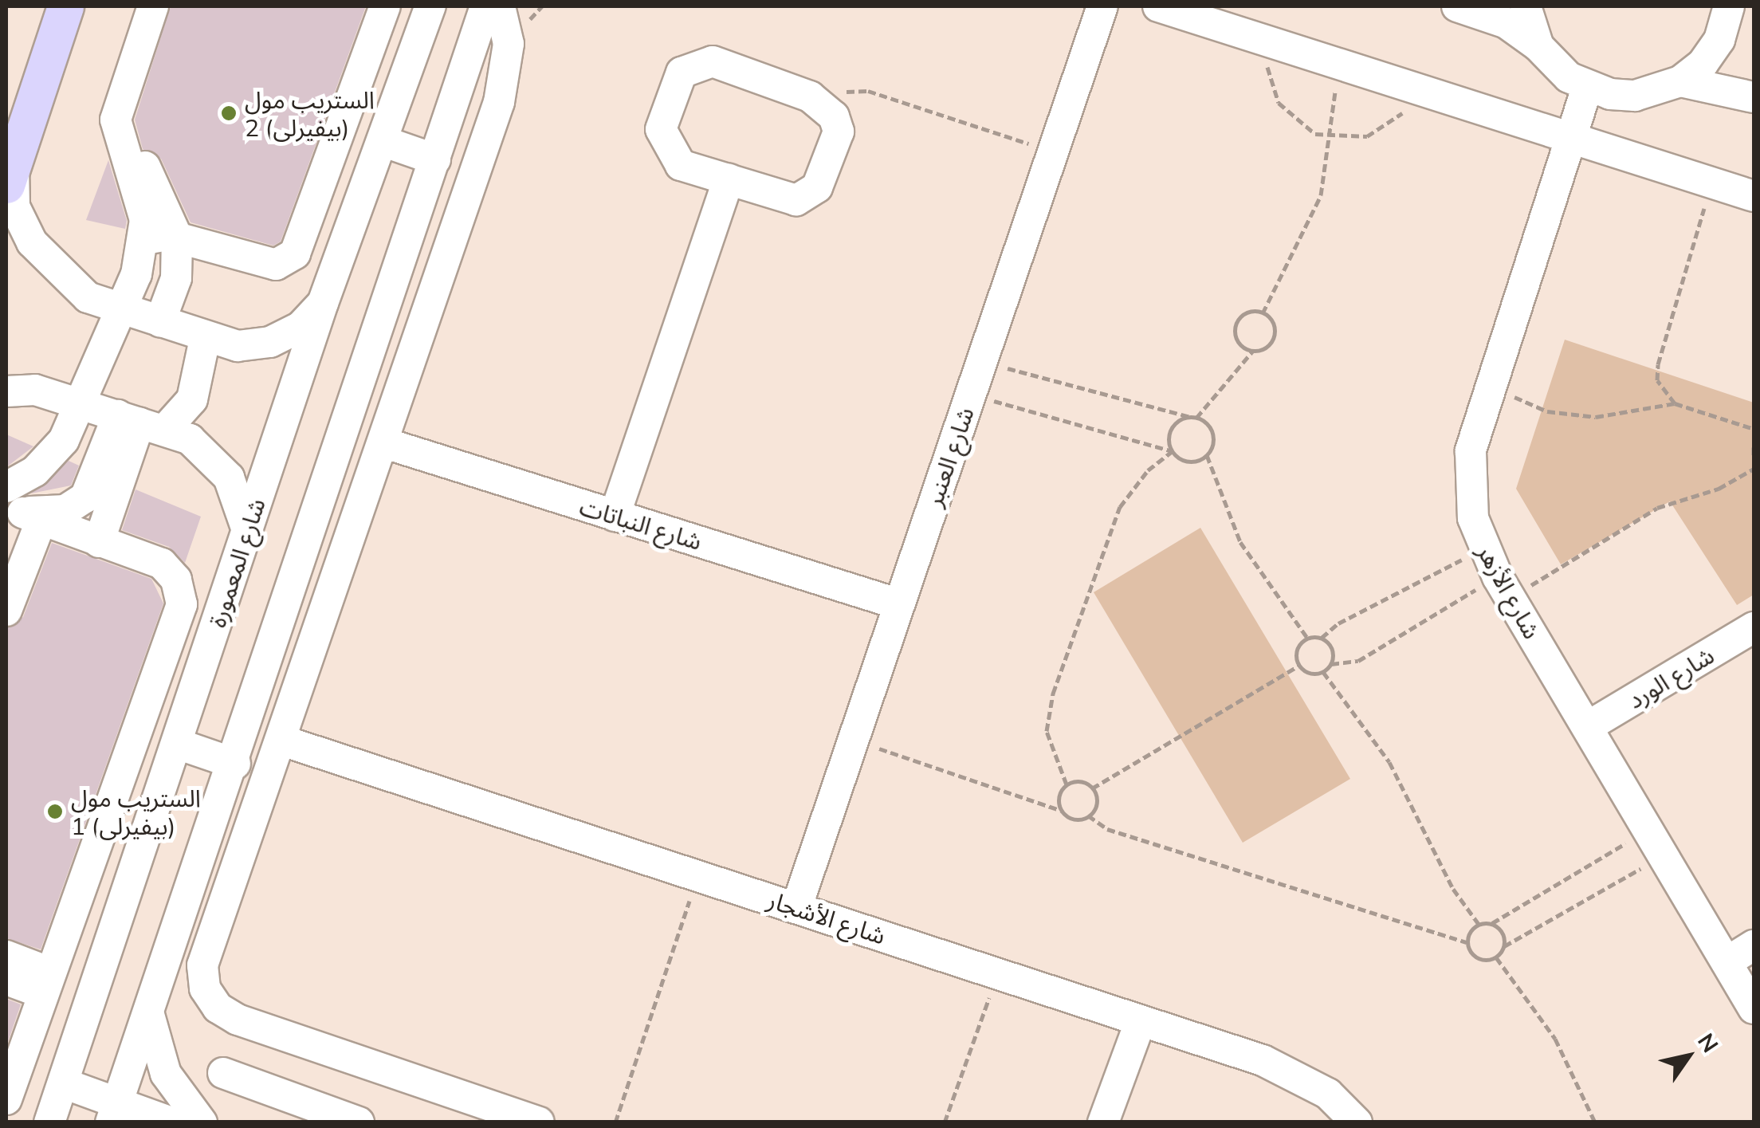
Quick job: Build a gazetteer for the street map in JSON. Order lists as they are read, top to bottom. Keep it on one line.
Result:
{"streets":{"street":["شارع العنبر","شارع النباتات","شارع المعمورة","شارع الأزهر","شارع الورد","شارع الأشجار"]},"crossings":[["شارع العنبر","شارع النباتات"],["شارع العنبر","شارع الأشجار"],["شارع الأزهر","شارع الورد"]],"places":["الستريب مول 2 (بيفيرلى)","الستريب مول 1 (بيفيرلى)"],"north":"top right"}
